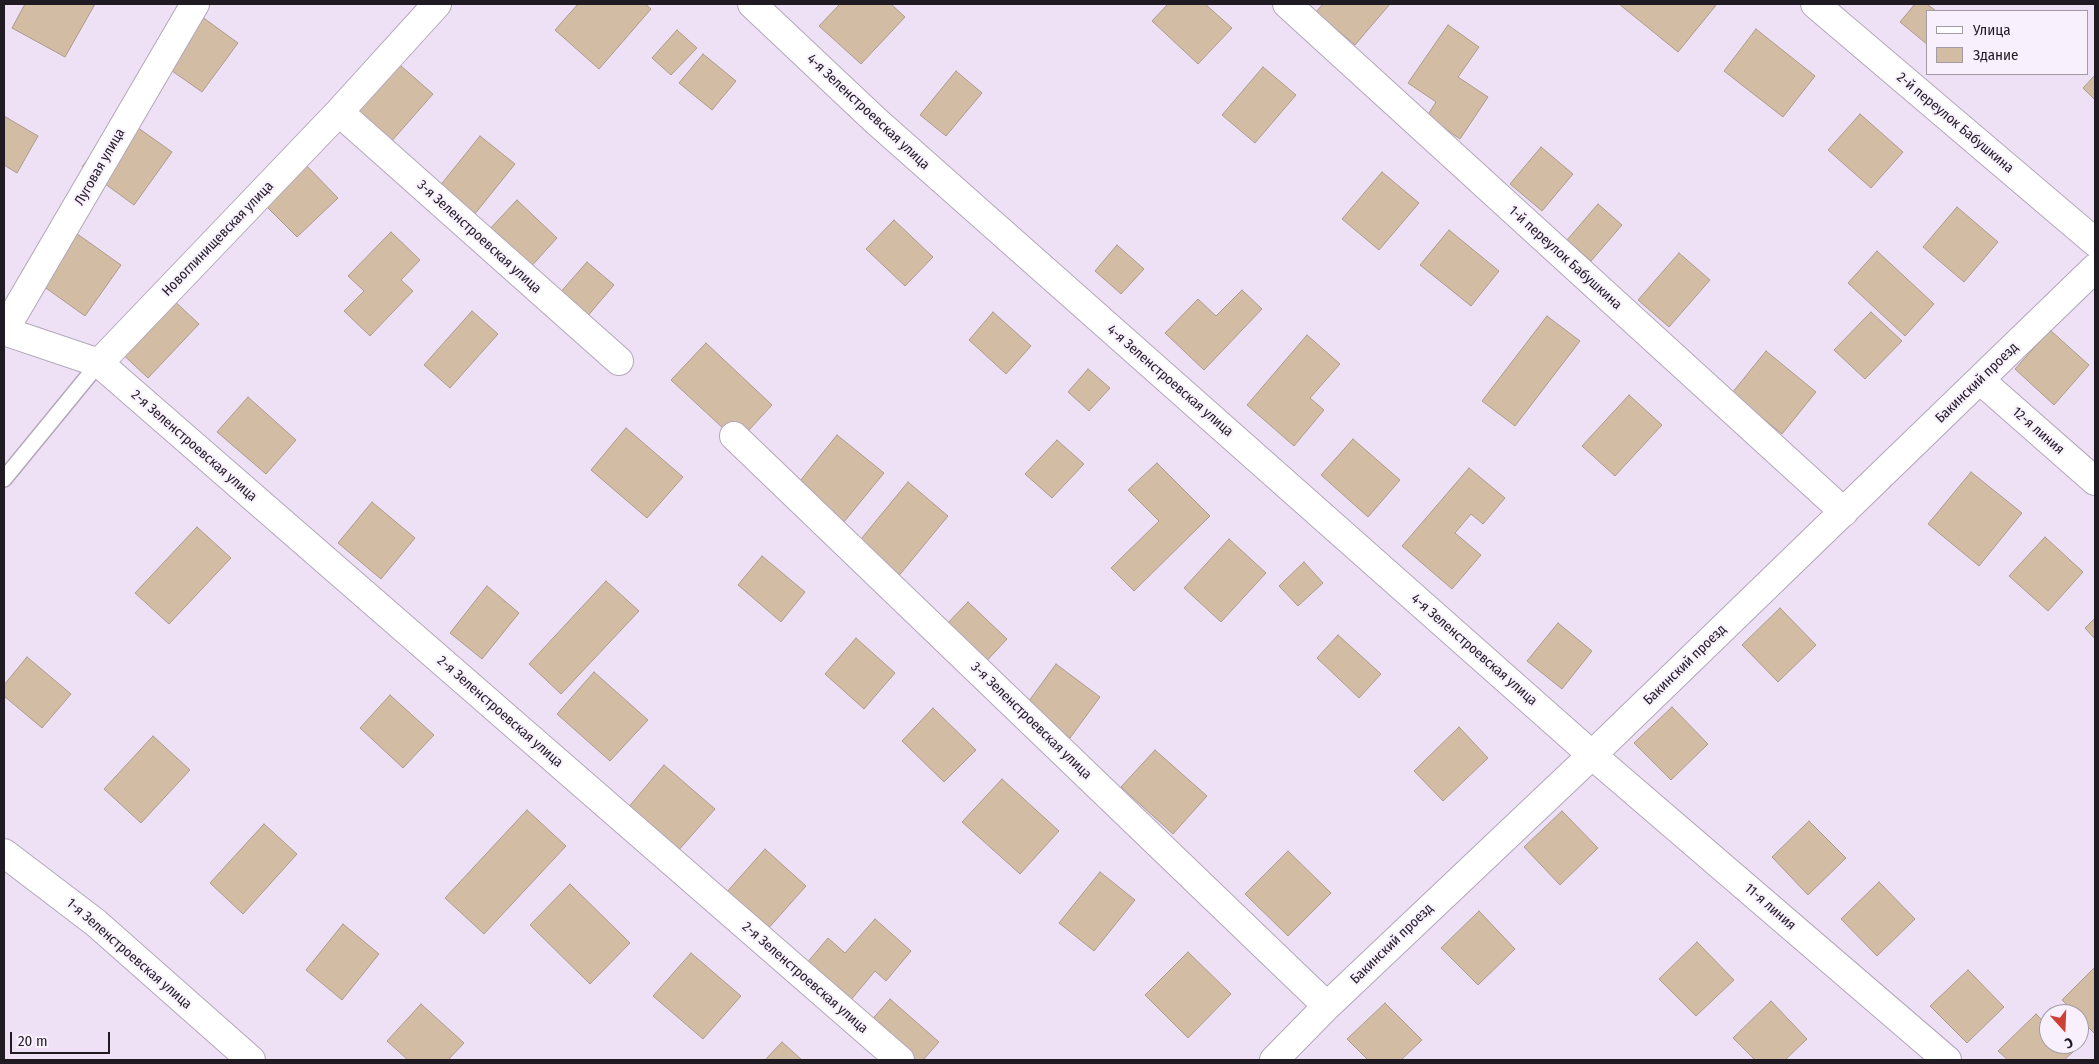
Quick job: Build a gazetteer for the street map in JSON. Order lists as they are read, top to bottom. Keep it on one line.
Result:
{"streets":{"street":["4-я Зеленстроевская улица","2-й переулок Бабушкина","Луговая улица","3-я Зеленстроевская улица","Новоглинищевская улица","1-й переулок Бабушкина","Бакинский проезд","12-я линия","2-я Зеленстроевская улица","11-я линия","1-я Зеленстроевская улица"]},"crossings":[["4-я Зеленстроевская улица","Бакинский проезд"],["4-я Зеленстроевская улица","11-я линия"],["3-я Зеленстроевская улица","Новоглинищевская улица"],["3-я Зеленстроевская улица","Бакинский проезд"],["Новоглинищевская улица","2-я Зеленстроевская улица"],["1-й переулок Бабушкина","Бакинский проезд"],["Бакинский проезд","12-я линия"],["Бакинский проезд","11-я линия"]],"legend":["Улица","Здание"],"scale_bar":"20 m","north":"bottom"}
